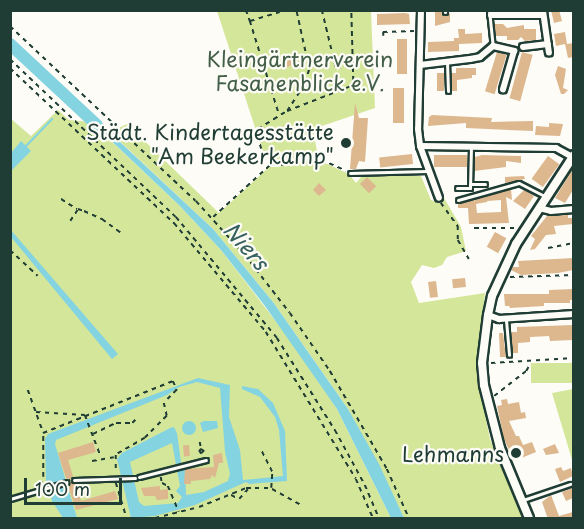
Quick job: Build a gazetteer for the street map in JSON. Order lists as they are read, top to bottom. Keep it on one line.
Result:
{"water":["Niers"],"parks":["Kleingärtnerverein Fasanenblick e.V."],"places":["Städt. Kindertagesstätte \"Am Beekerkamp\"","Lehmanns"],"scale_bar":"100 m"}
